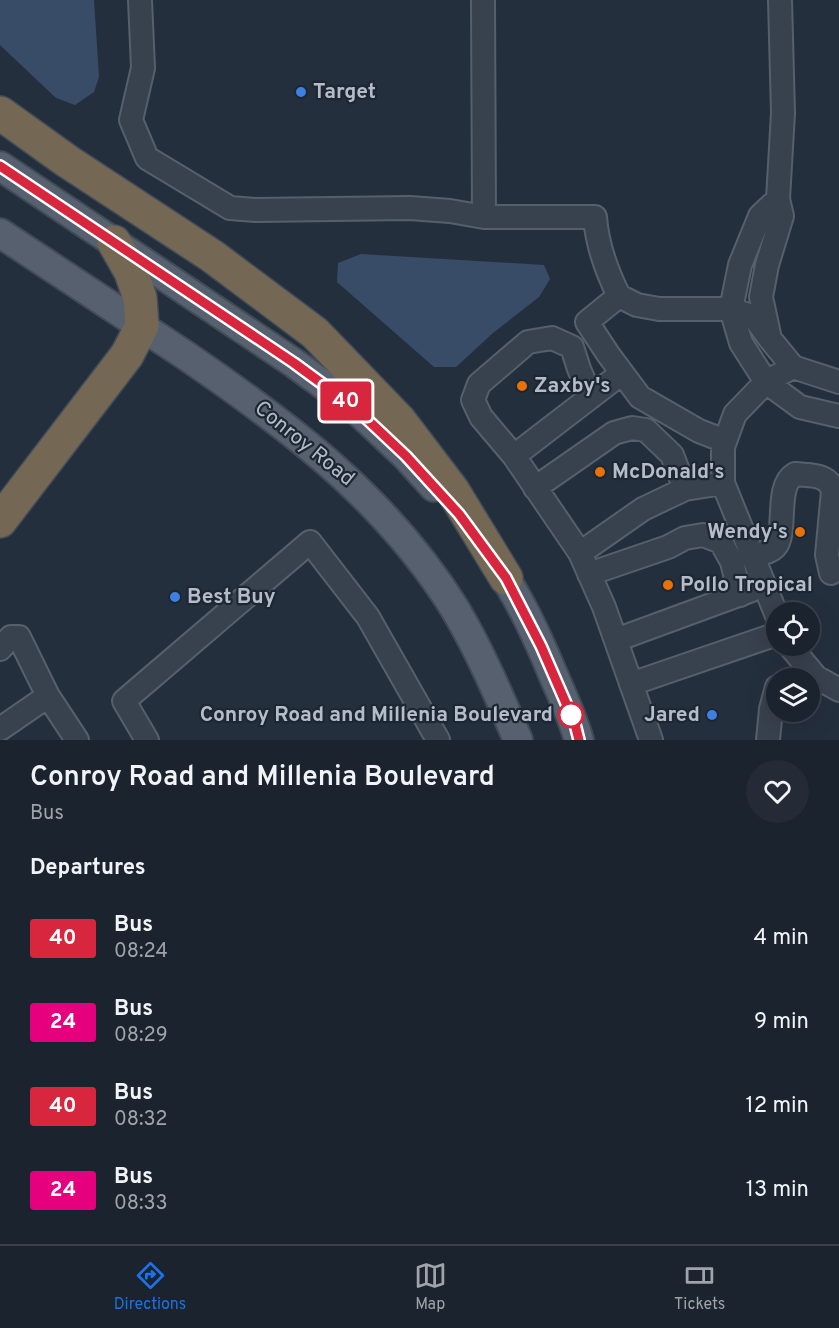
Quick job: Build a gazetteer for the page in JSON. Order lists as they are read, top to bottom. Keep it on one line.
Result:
{"streets":{"main road":["Conroy Road"]},"places":["Target","Zaxby's","McDonald's","Wendy's","Pollo Tropical","Best Buy","Conroy Road and Millenia Boulevard","Jared"],"lines":["bus line 40"],"page":{"on_map":"40","heading":[["Conroy Road and Millenia Boulevard","Bus"],"Departures"],"list":[{"mark":"40","name":"Bus","note":"08:24","value":"4 min"},{"mark":"24","name":"Bus","note":"08:29","value":"9 min"},{"mark":"40","name":"Bus","note":"08:32","value":"12 min"},{"mark":"24","name":"Bus","note":"08:33","value":"13 min"}],"tabs":["Directions","Map","Tickets"]}}
